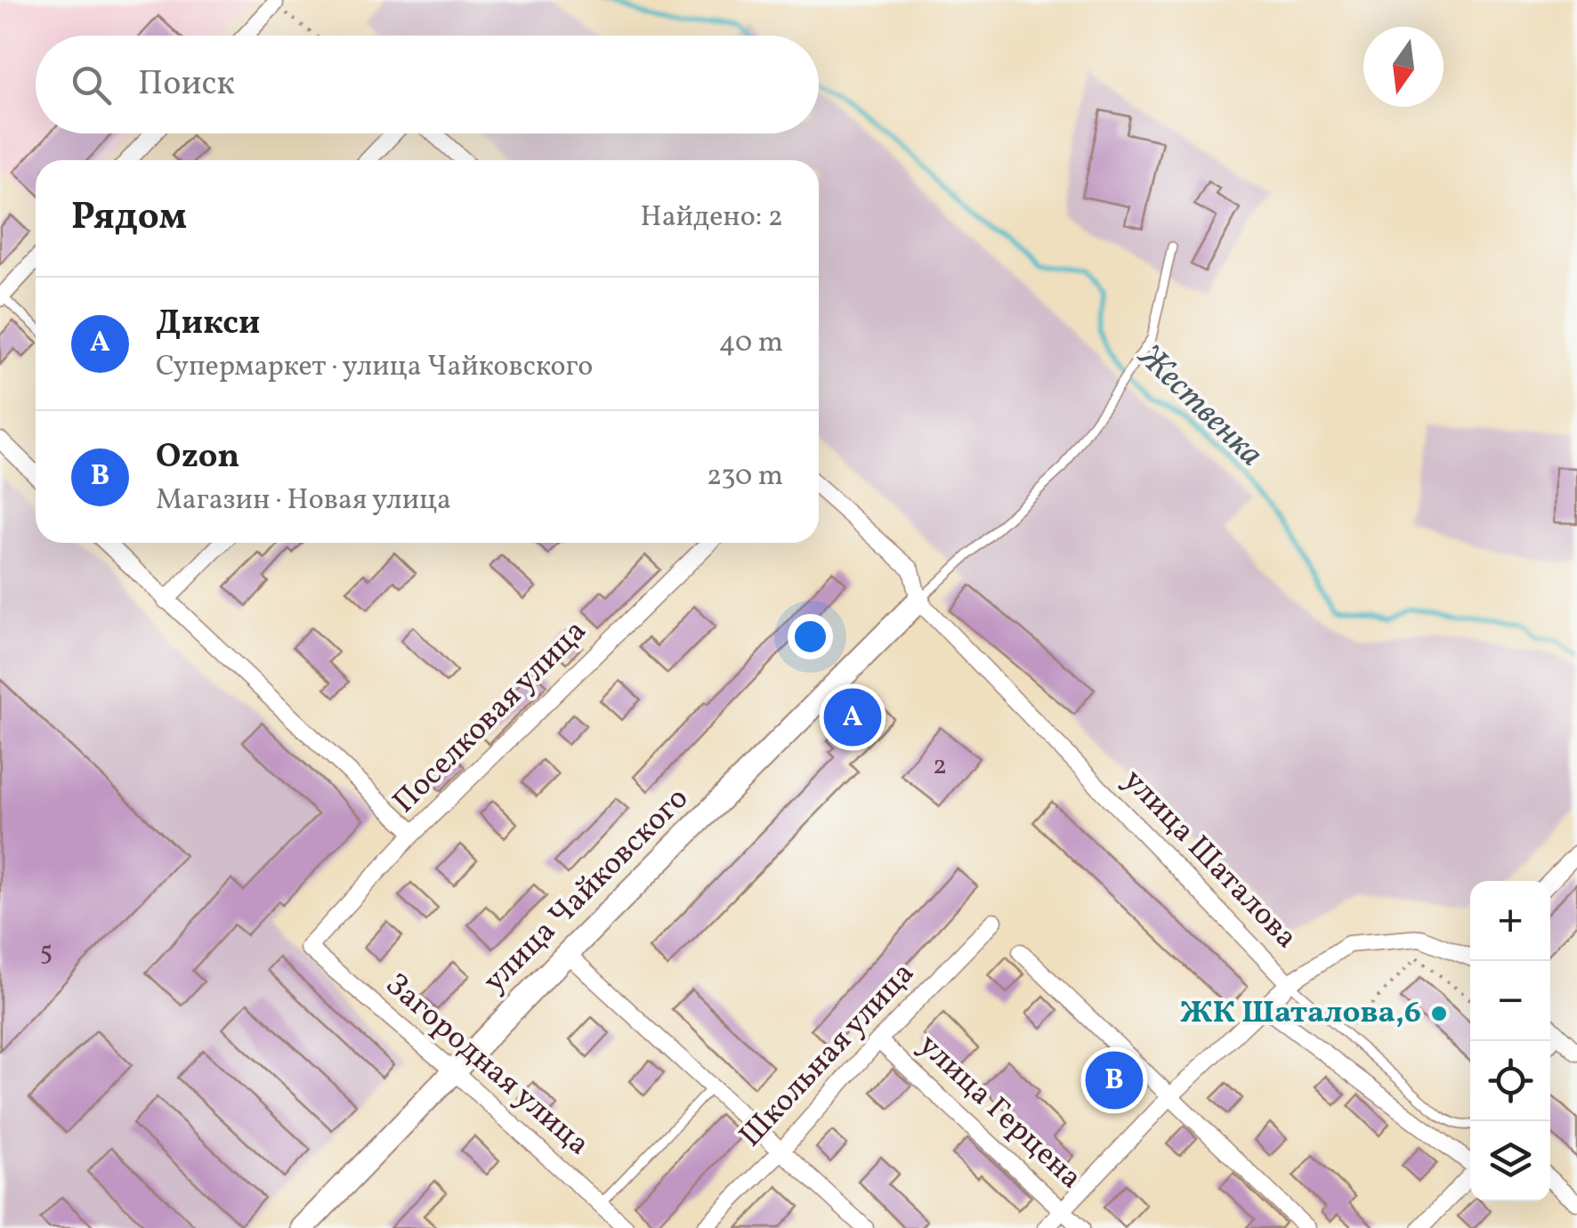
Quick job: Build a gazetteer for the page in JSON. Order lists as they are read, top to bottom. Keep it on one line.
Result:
{"streets":{"street":["Поселковая улица","улица Шаталова","улица Чайковского","Школьная улица","Загородная улица","улица Герцена"]},"crossings":[["Поселковая улица","Загородная улица"],["улица Шаталова","улица Чайковского"],["улица Чайковского","Загородная улица"],["Школьная улица","улица Герцена"]],"water":["Жественка"],"places":["ЖК Шаталова,6"],"house_numbers":["2","5"],"north":"bottom","page":{"search":"Поиск","heading":["Рядом","Найдено: 2"],"list":[{"mark":"A","name":"Дикси","note":"Супермаркет · улица Чайковского","value":"40 m"},{"mark":"B","name":"Ozon","note":"Магазин · Новая улица","value":"230 m"}],"pins":["A","B"],"map_buttons":["+","−"]}}
